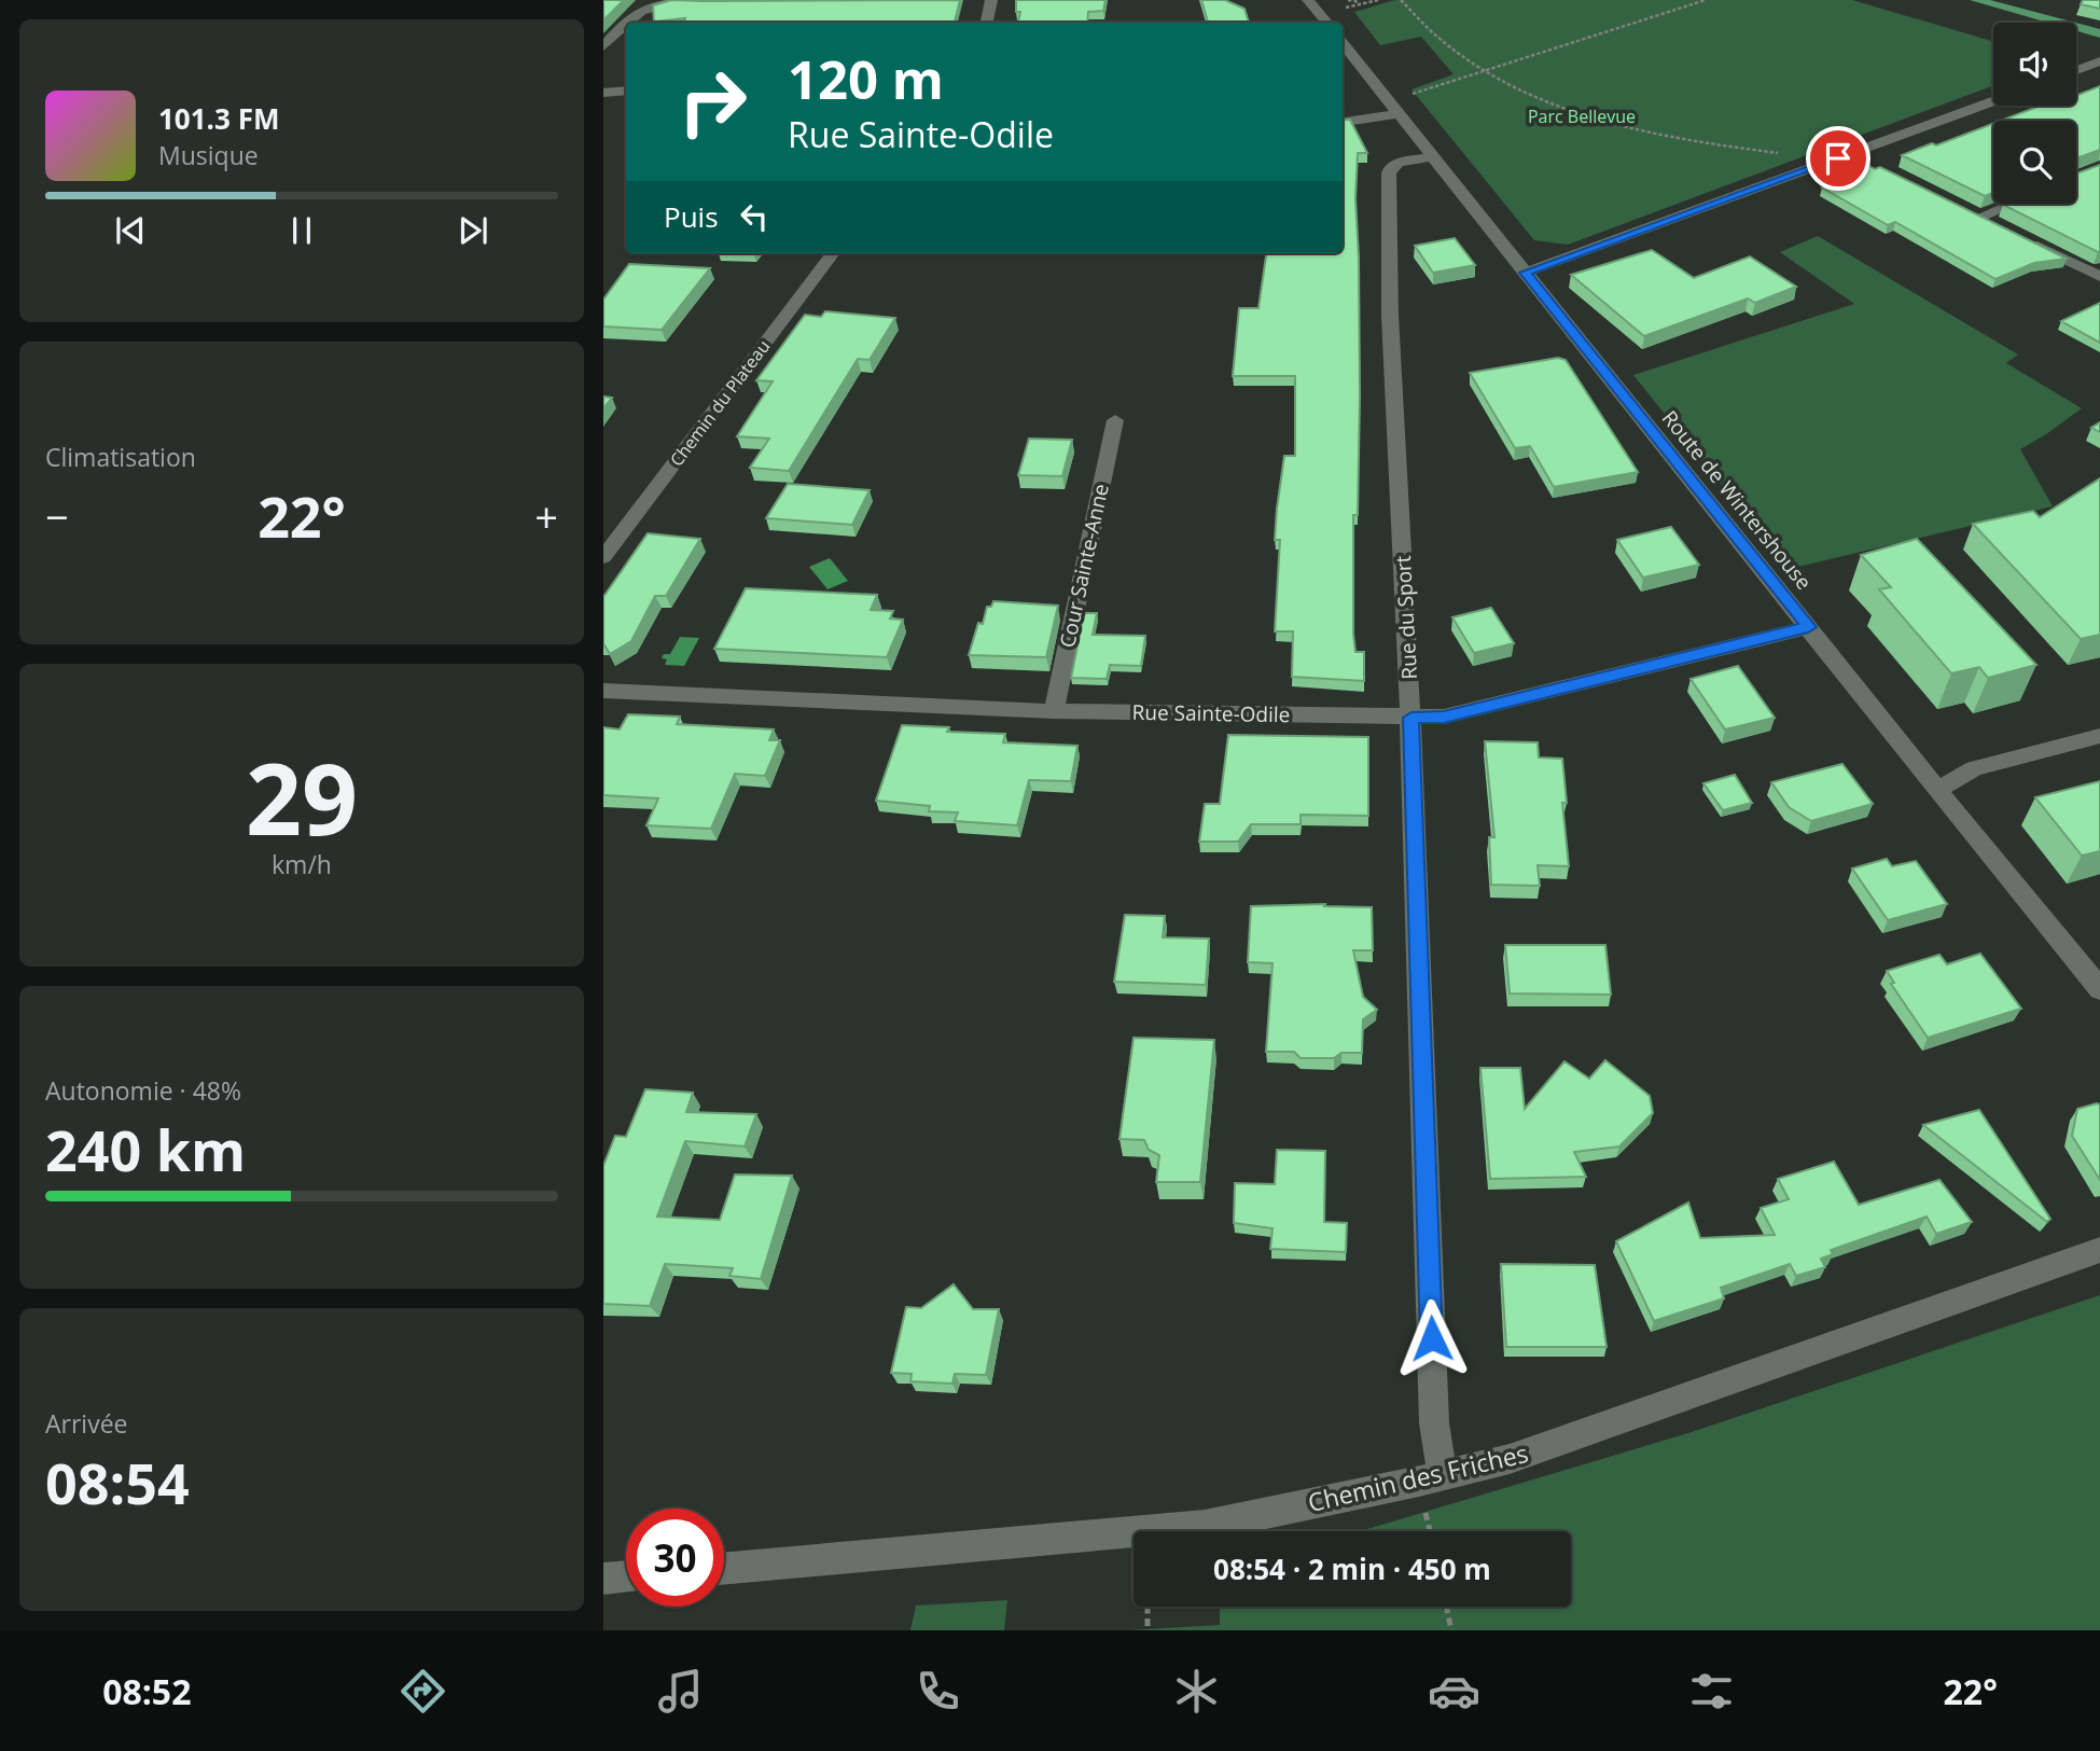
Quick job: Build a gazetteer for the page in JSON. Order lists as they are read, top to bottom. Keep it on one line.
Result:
{"streets":{"street":["Chemin du Plateau","Route de Wintershouse","Cour Sainte-Anne","Rue du Sport","Rue Sainte-Odile","Chemin des Friches"]},"crossings":[["Route de Wintershouse","Rue du Sport"],["Route de Wintershouse","Rue Sainte-Odile"],["Cour Sainte-Anne","Rue Sainte-Odile"],["Rue du Sport","Rue Sainte-Odile"],["Rue du Sport","Chemin des Friches"]],"parks":["Parc Bellevue"],"page":{"turn":["120 m","Rue Sainte-Odile"],"song":["101.3 FM","Musique"],"then":"Puis","tile":["Climatisation",["29","km/h"],["Autonomie · 48%","240 km"],["Arrivée","08:54"]],"heat":["−","22°","+"],"limit":"30","trip":"08:54 · 2 min · 450 m","tabs":["08:52","22°"]}}
